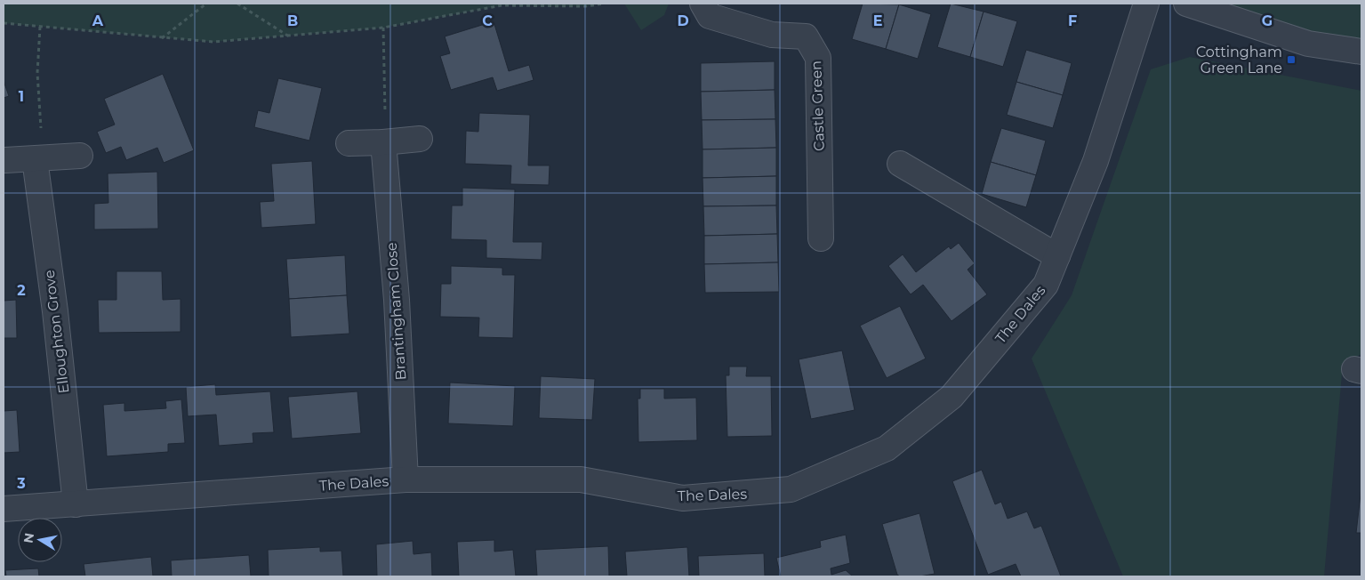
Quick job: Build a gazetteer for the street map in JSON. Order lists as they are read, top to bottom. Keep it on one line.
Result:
{"streets":{"street":["Castle Green","Brantingham Close","The Dales","Elloughton Grove"]},"crossings":[["Brantingham Close","The Dales"],["The Dales","Elloughton Grove"]],"places":{"transit":["Cottingham Green Lane"]},"north":"left","grid":{"columns":["A","B","C","D","E","F","G"],"rows":["1","2","3"]}}
